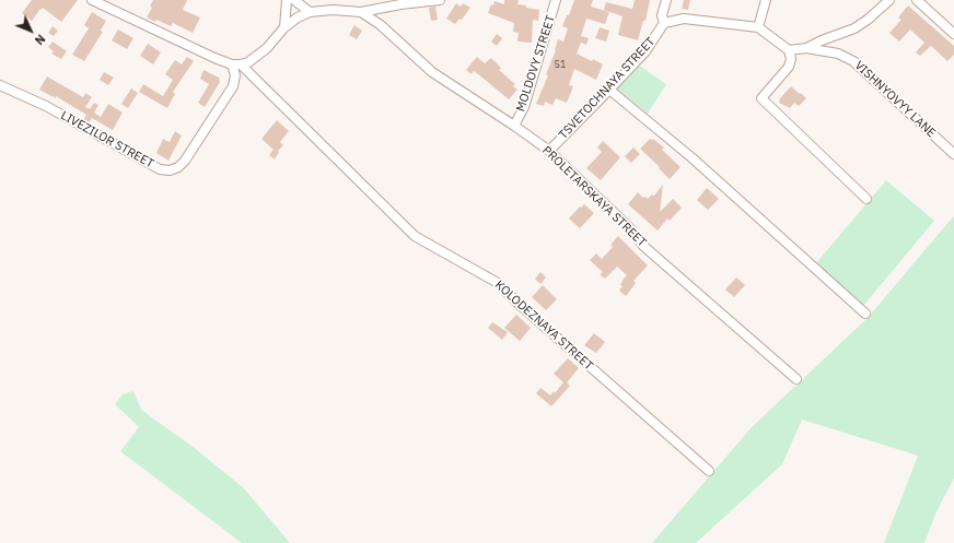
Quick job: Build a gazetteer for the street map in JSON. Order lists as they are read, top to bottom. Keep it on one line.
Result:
{"streets":{"street":["MOLDOVY STREET","TSVETOCHNAYA STREET","VISHNYOVYY LANE","LIVEZILOR STREET","PROLETARSKAYA STREET","KOLODEZNAYA STREET"]},"crossings":[["MOLDOVY STREET","PROLETARSKAYA STREET"],["TSVETOCHNAYA STREET","PROLETARSKAYA STREET"],["LIVEZILOR STREET","PROLETARSKAYA STREET"],["LIVEZILOR STREET","KOLODEZNAYA STREET"],["PROLETARSKAYA STREET","KOLODEZNAYA STREET"]],"house_numbers":["51"],"north":"bottom right"}
